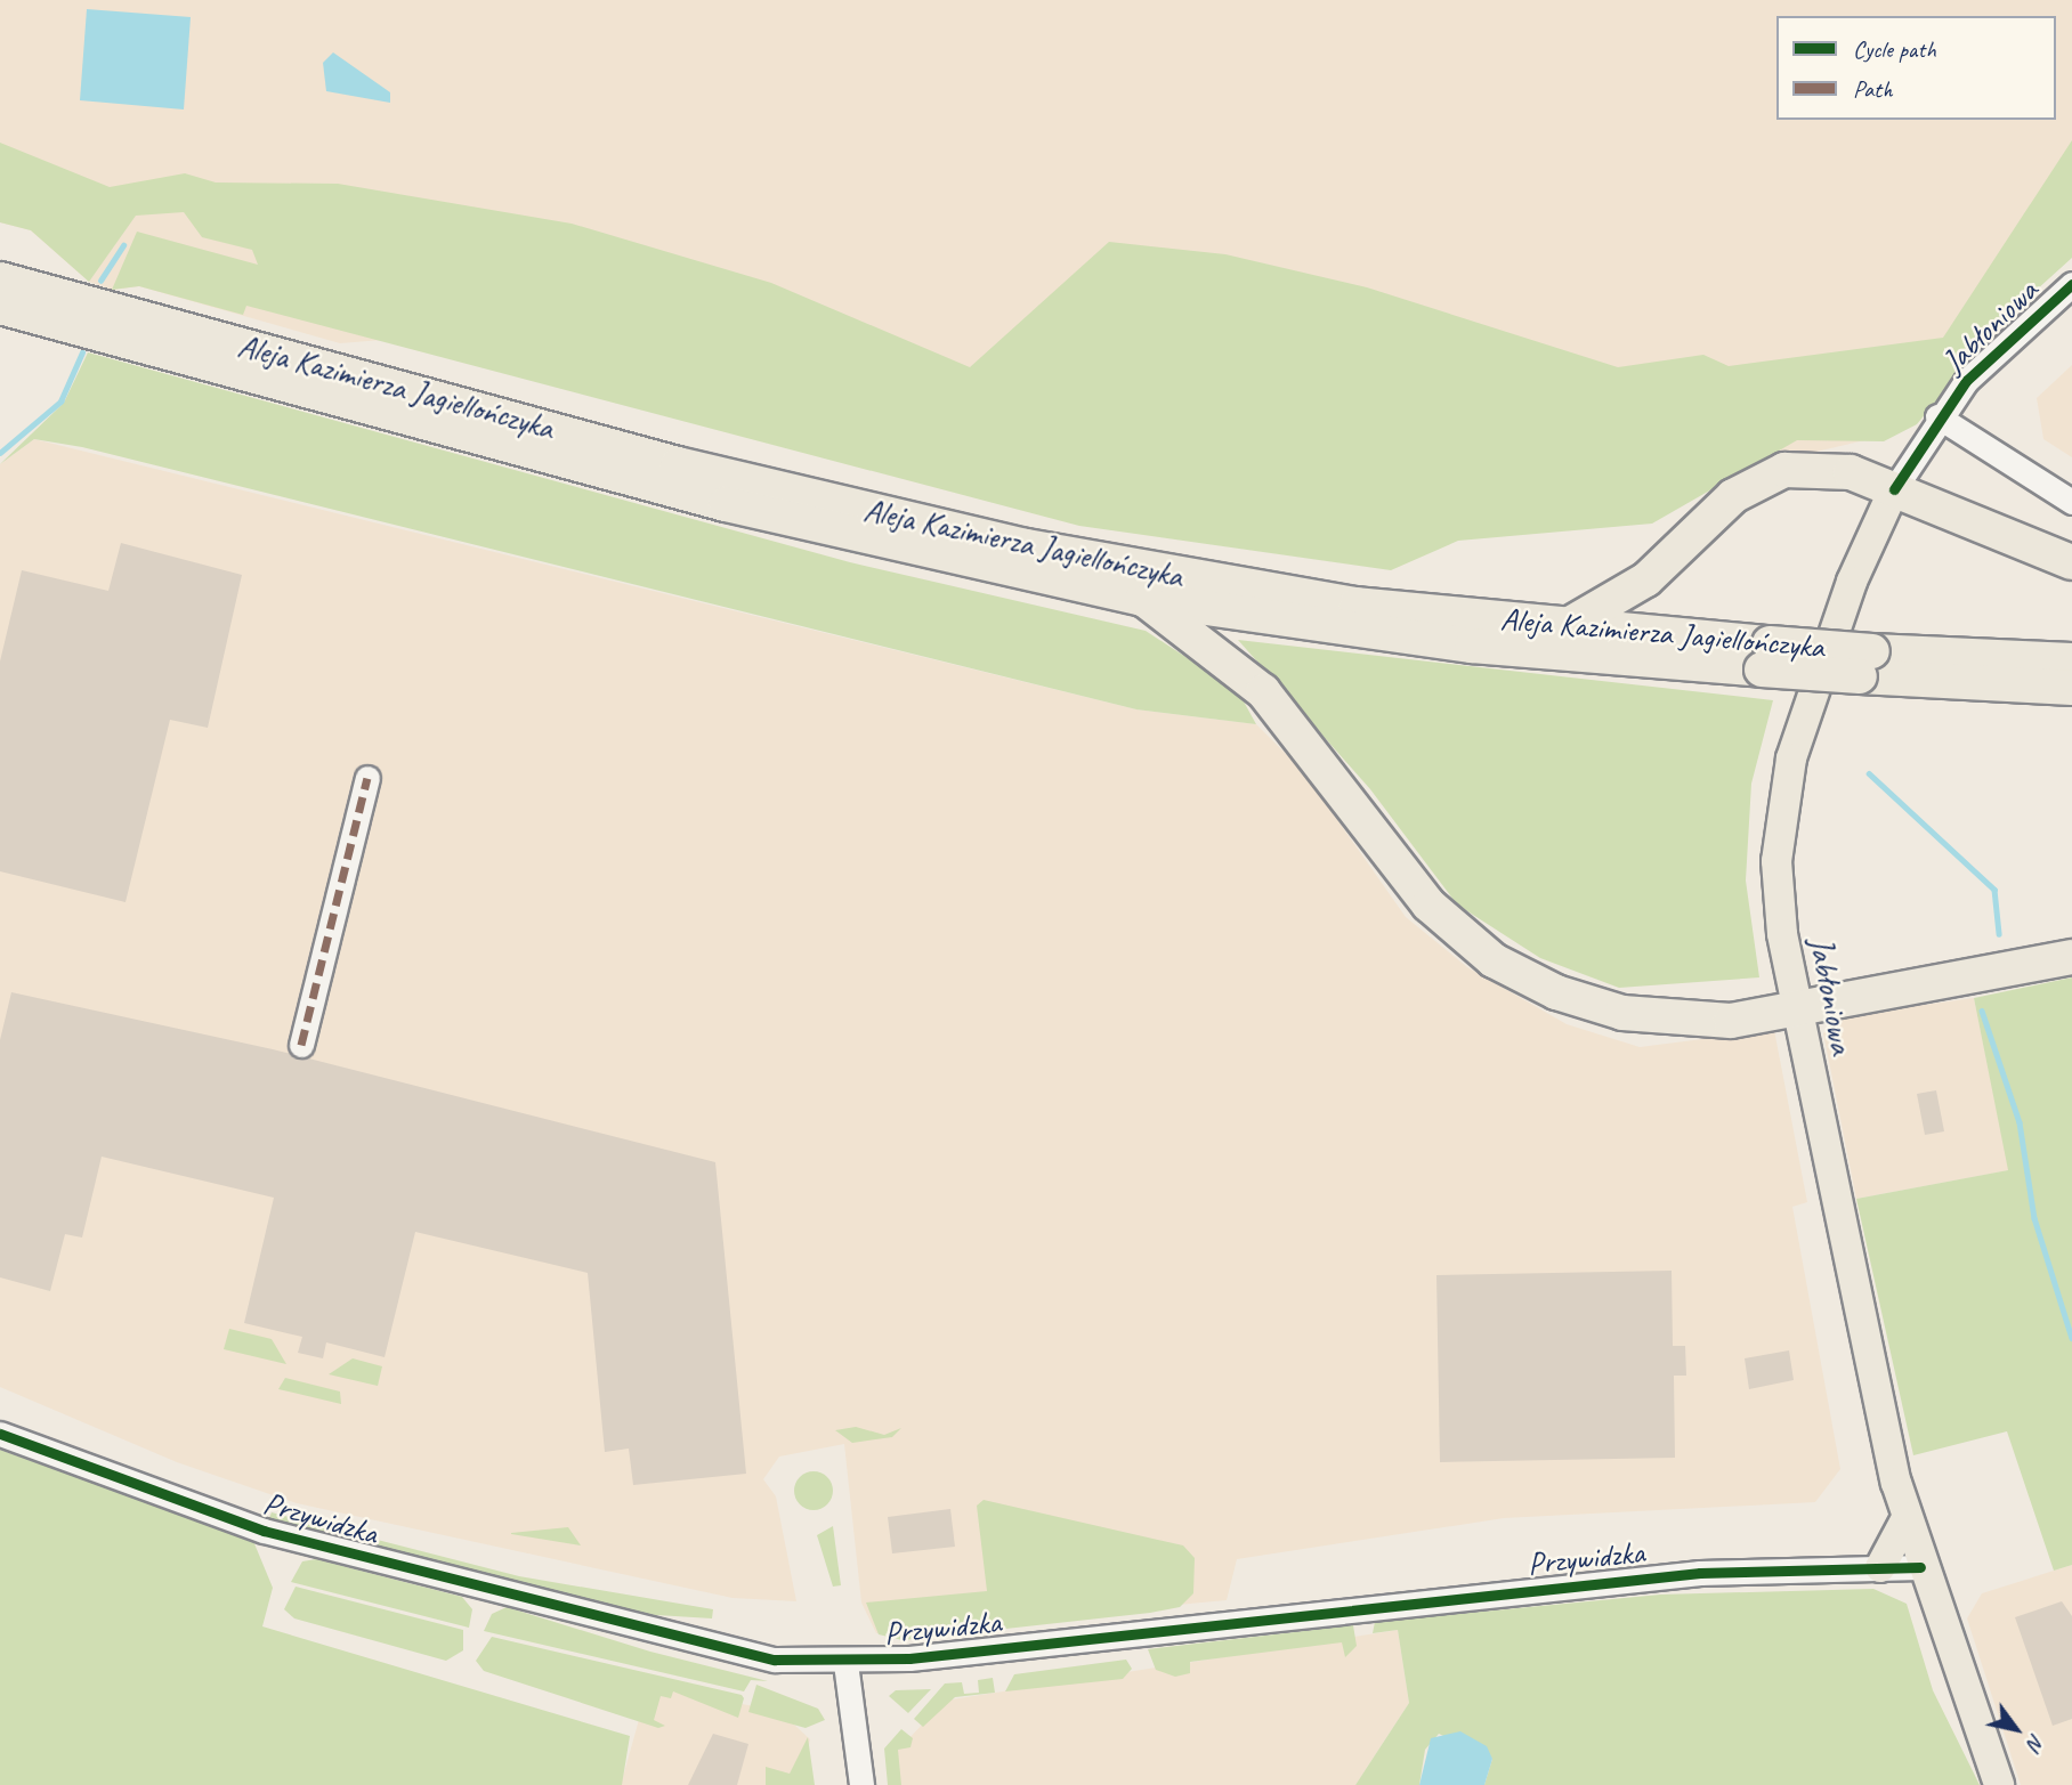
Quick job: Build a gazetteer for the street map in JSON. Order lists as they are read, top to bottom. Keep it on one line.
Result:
{"streets":{"highway":["Aleja Kazimierza Jagiellończyka"],"main road":["Jabłoniowa"],"street":["Przywidzka"]},"crossings":[["Jabłoniowa","Przywidzka"]],"legend":["Cycle path","Path"],"north":"bottom right"}
